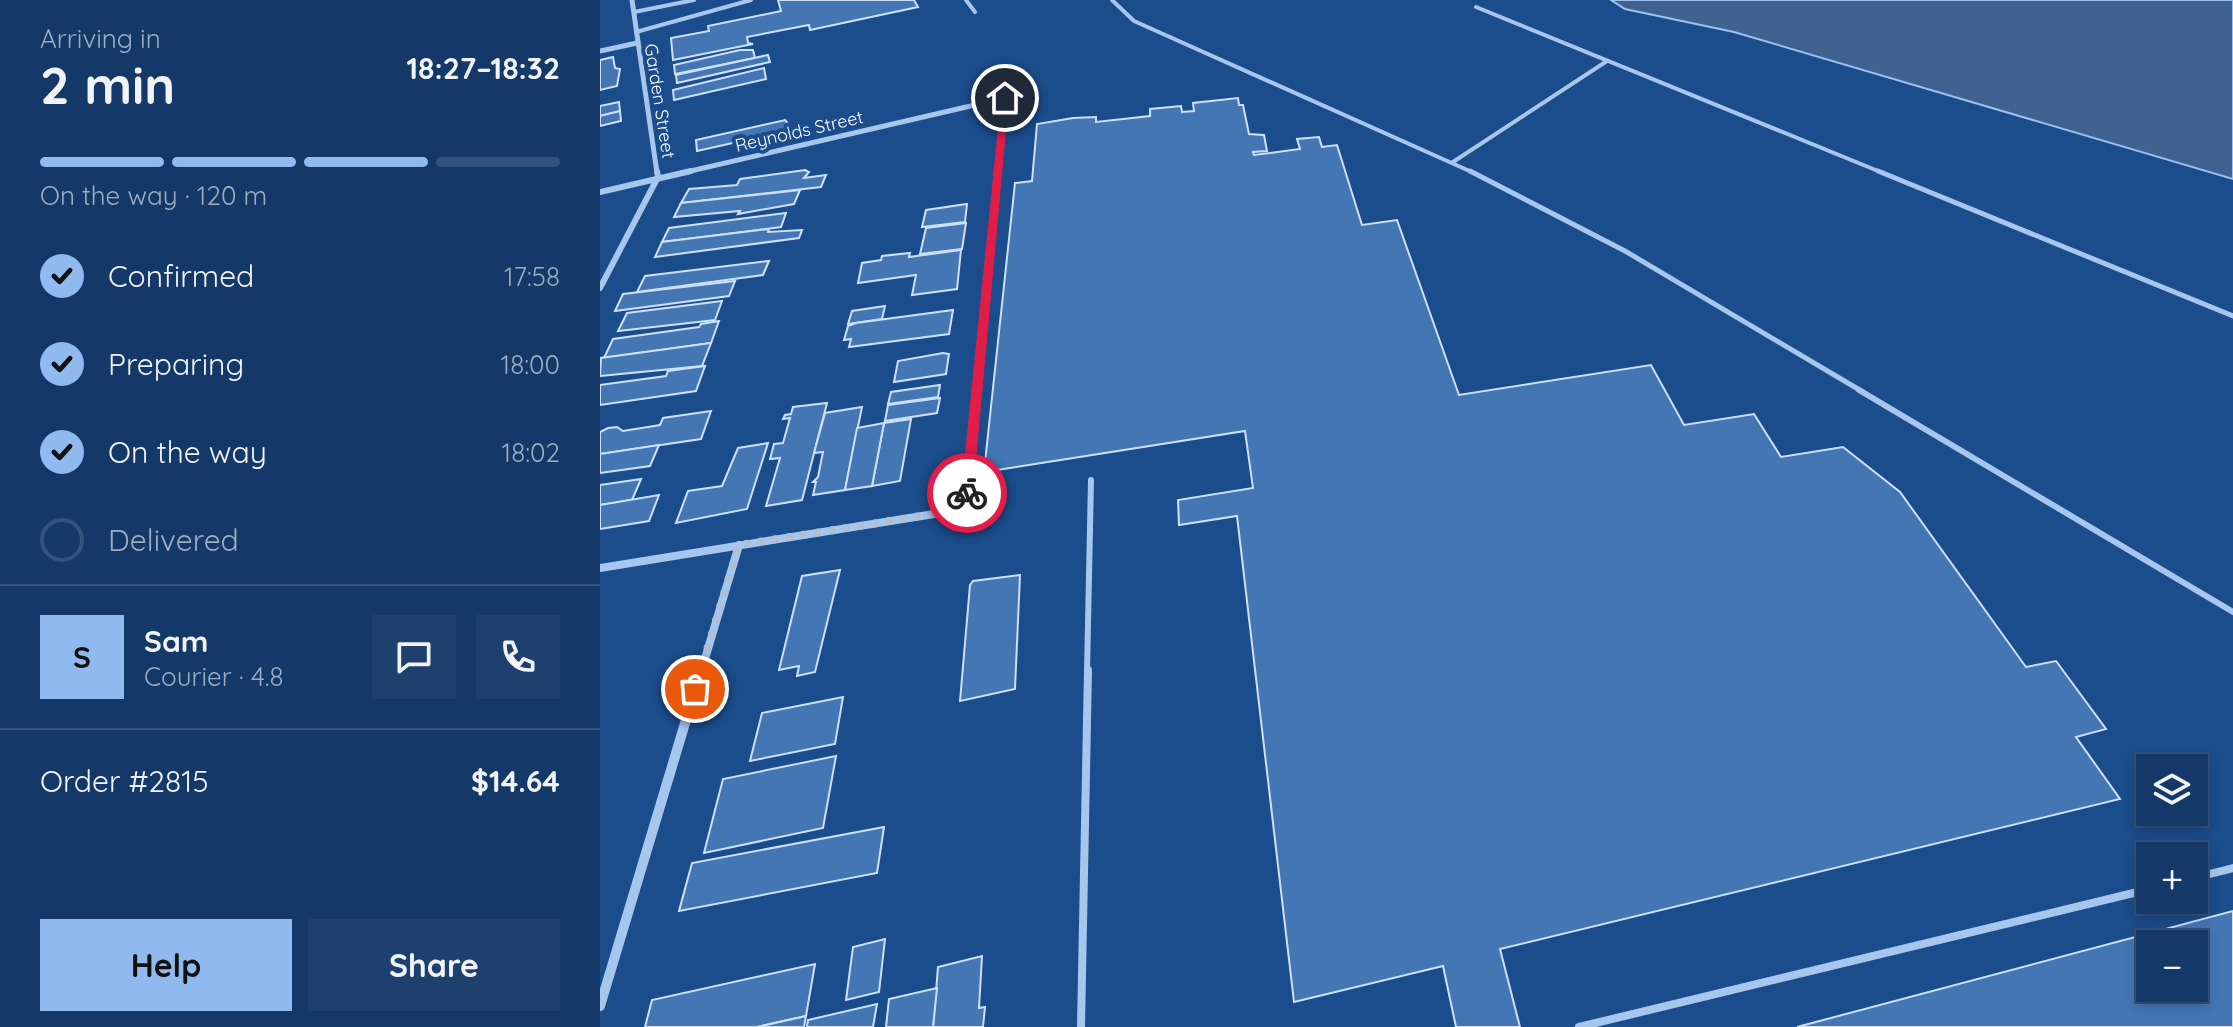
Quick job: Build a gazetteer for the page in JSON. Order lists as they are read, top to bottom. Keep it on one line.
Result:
{"streets":{"street":["Garden Street","Reynolds Street"]},"crossings":[["Garden Street","Reynolds Street"]],"page":{"heading":["2 min","Arriving in","18:27–18:32"],"panel":["Sam","Courier · 4.8","Order #2815","$14.64"],"bar":"On the way · 120 m","list":[["Confirmed","17:58"],["Preparing","18:00"],["On the way","18:02"],"Delivered"],"round":"S","map_buttons":["+","−"],"buttons":["Help","Share"]}}
